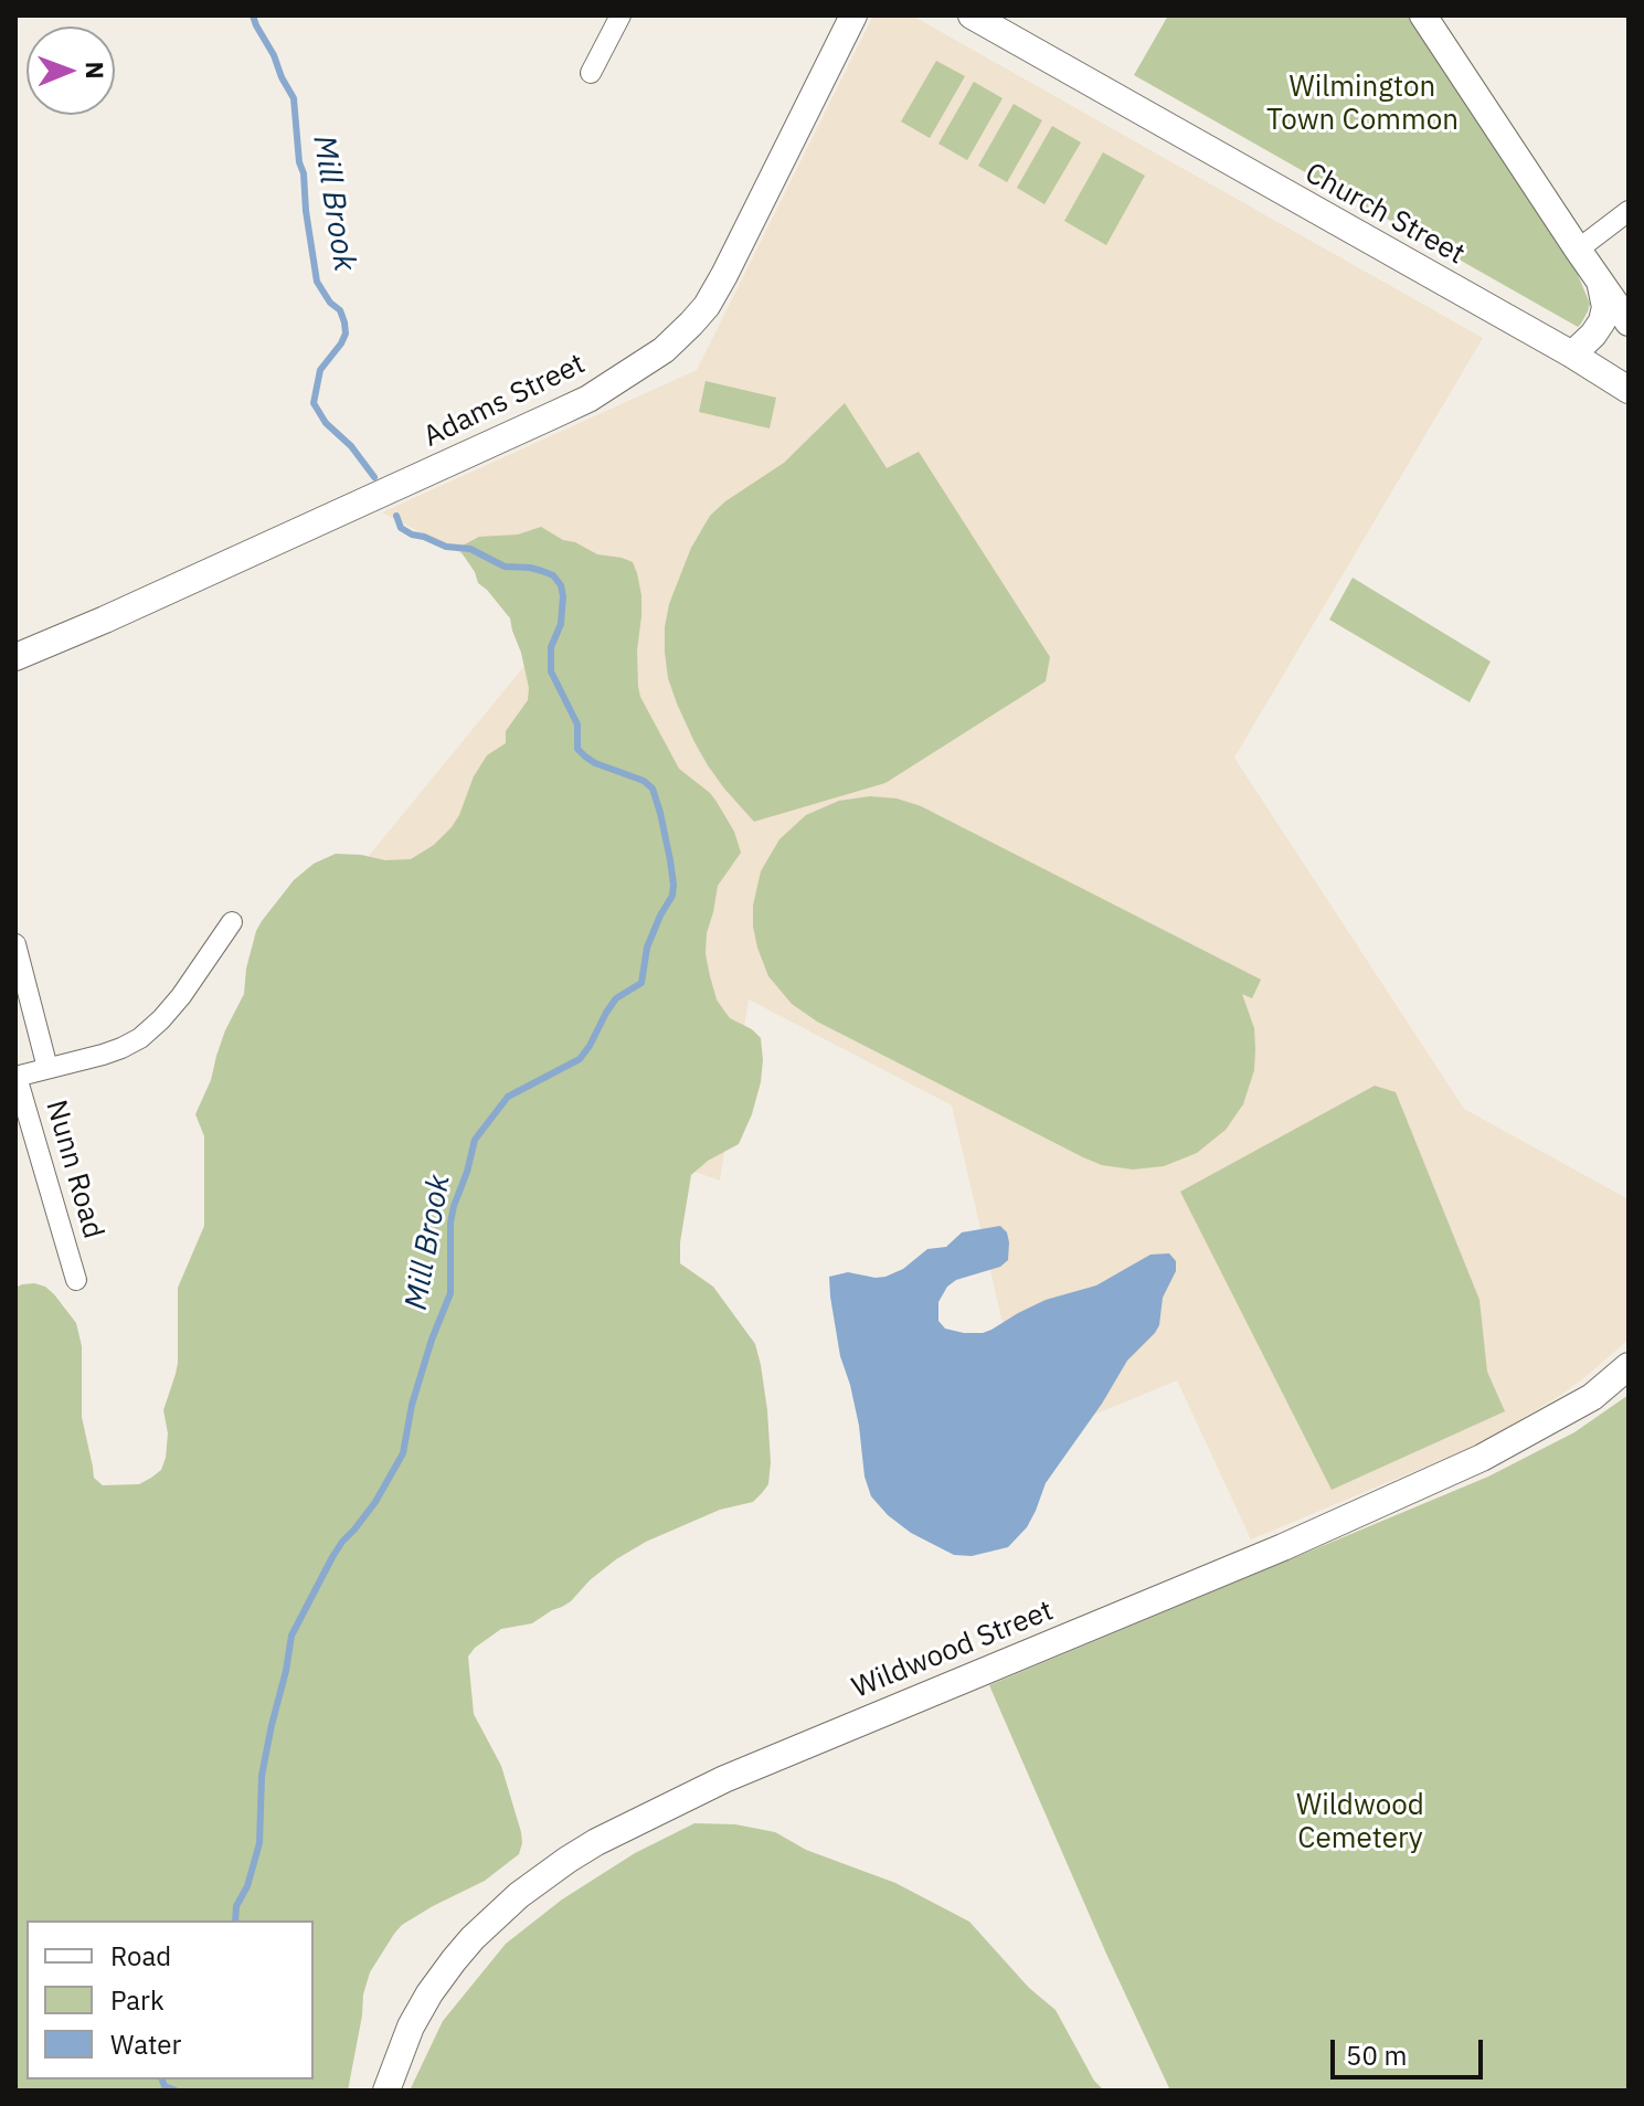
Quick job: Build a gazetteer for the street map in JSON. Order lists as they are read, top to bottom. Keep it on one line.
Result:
{"streets":{"street":["Church Street","Adams Street","Nunn Road","Wildwood Street"]},"water":["Mill Brook"],"parks":["Wilmington Town Common","Wildwood Cemetery"],"legend":["Road","Park","Water"],"scale_bar":"50 m","north":"right"}
